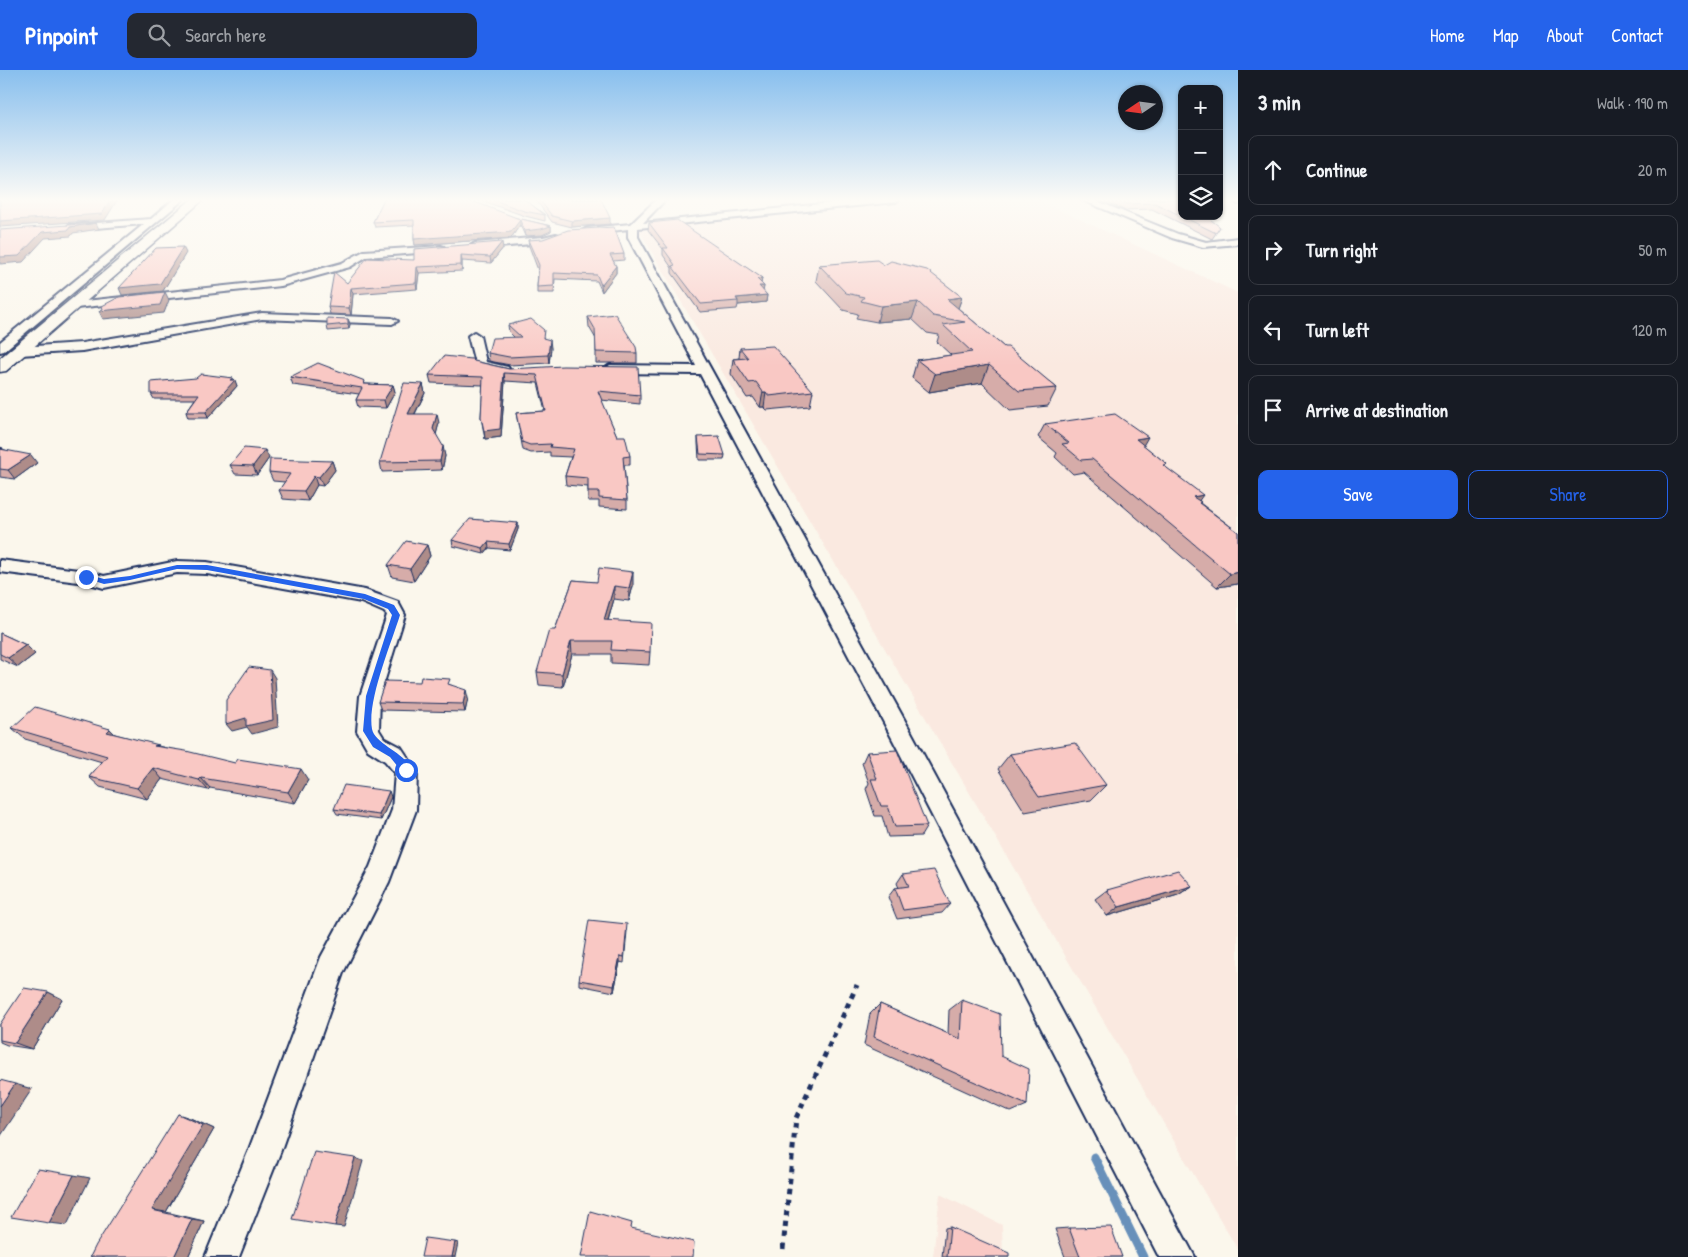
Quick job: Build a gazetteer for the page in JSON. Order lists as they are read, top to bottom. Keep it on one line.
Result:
{"north":"left","page":{"header":"Pinpoint","search":"Search here","nav":["Home","Map","About","Contact"],"heading":["3 min","Walk · 190 m"],"map_buttons":["+","−"],"list":[["Continue","20 m"],["Turn right","50 m"],["Turn left","120 m"],"Arrive at destination"],"buttons":["Save","Share"]}}
